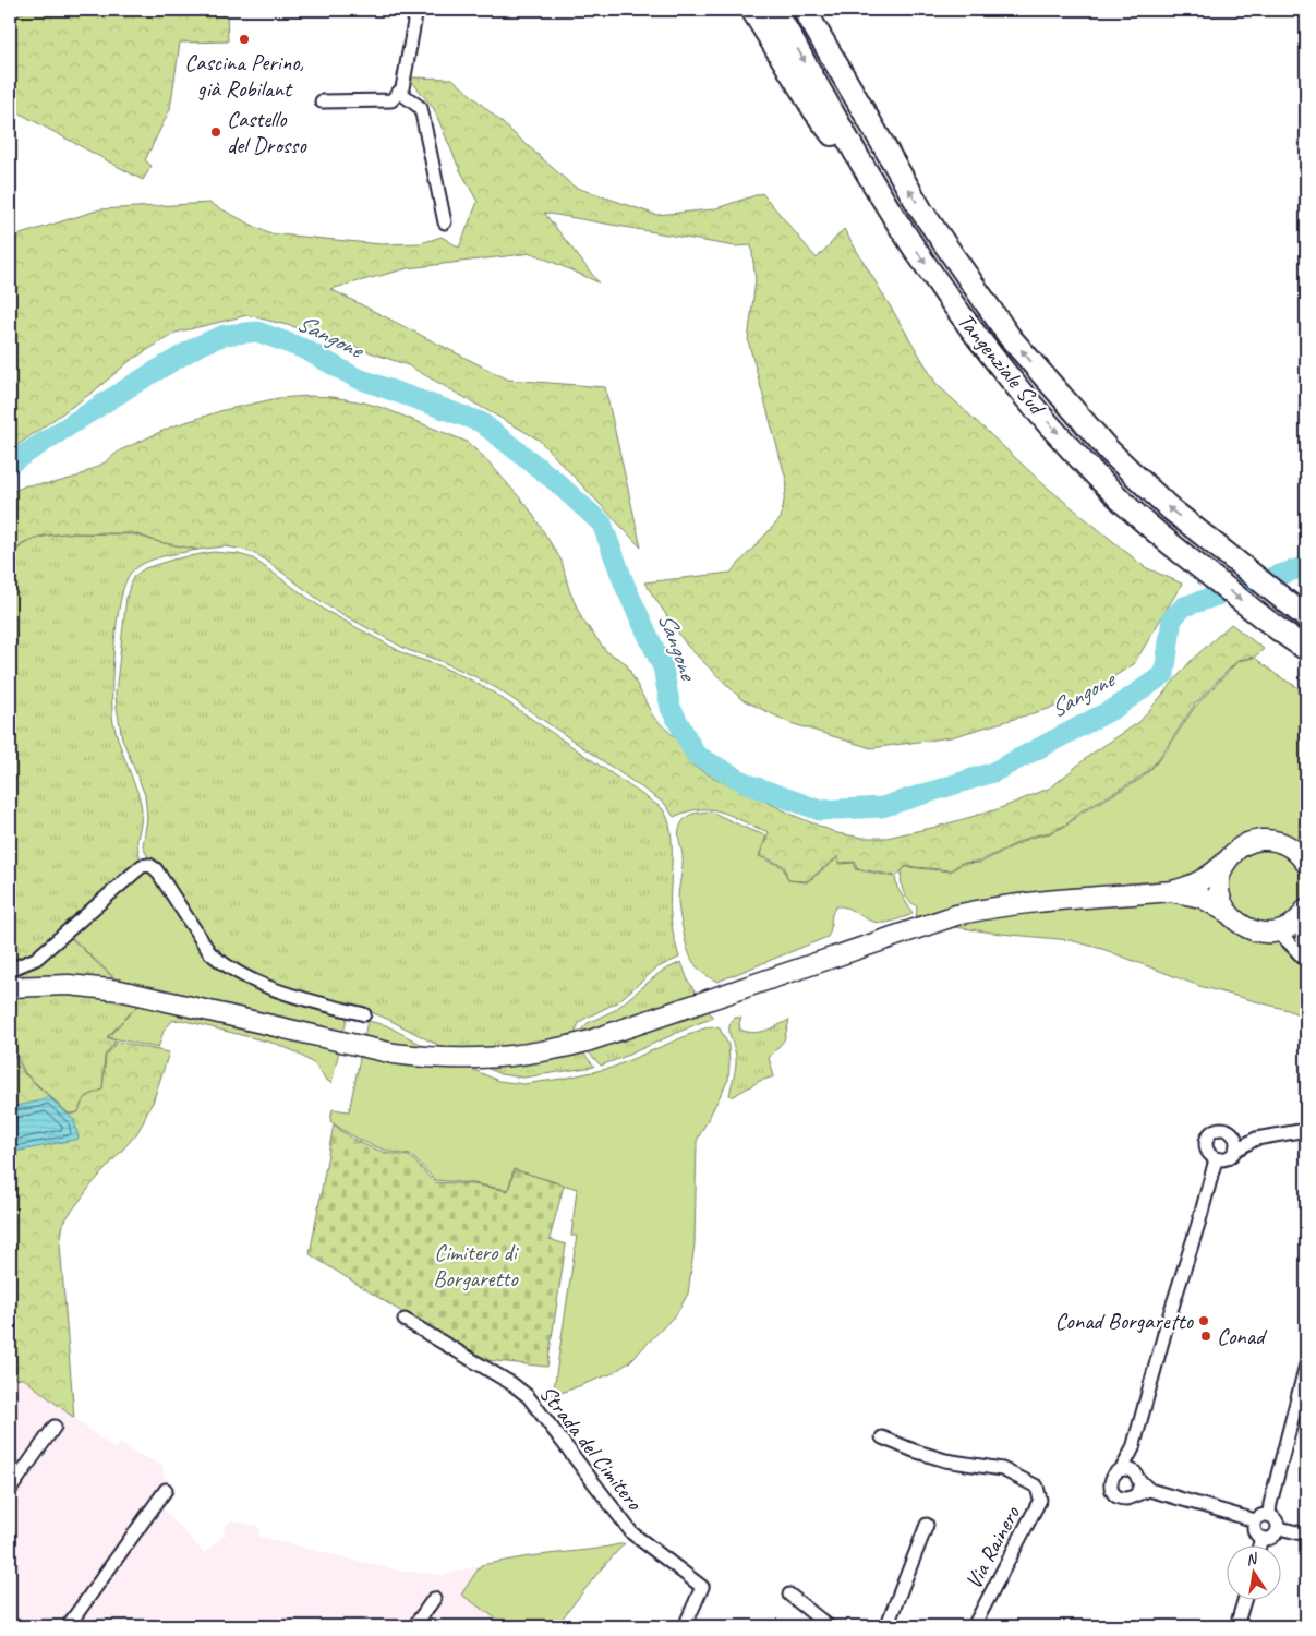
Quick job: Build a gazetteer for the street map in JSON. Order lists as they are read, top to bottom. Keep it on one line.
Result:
{"streets":{"highway":["Tangenziale Sud"],"street":["Strada del Cimitero","Via Rainero"]},"water":["Sangone"],"parks":["Cimitero di Borgaretto"],"places":["Cascina Perino, già Robilant","Castello del Drosso","Conad Borgaretto","Conad"],"north":"top"}
